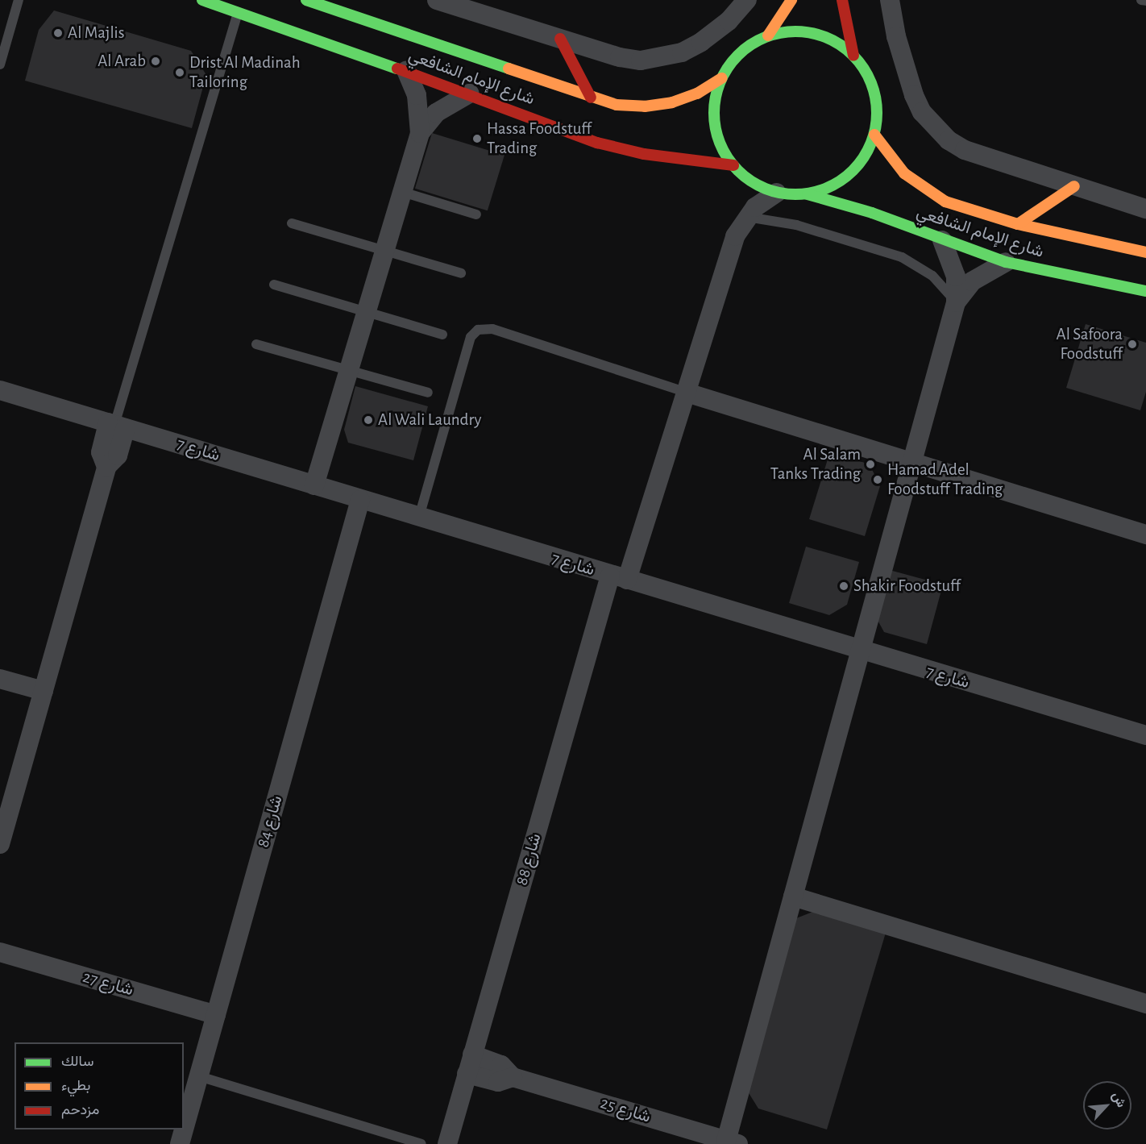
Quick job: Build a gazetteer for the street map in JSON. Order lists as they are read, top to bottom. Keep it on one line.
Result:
{"streets":{"street":["شارع الإمام الشافعي","شارع 7","شارع 84","شارع 88","شارع 27","شارع 25"]},"crossings":[["شارع 7","شارع 84"],["شارع 7","شارع 88"],["شارع 84","شارع 27"],["شارع 88","شارع 25"]],"places":["Al Majlis","Al Arab","Drist Al Madinah Tailoring","Hassa Foodstuff Trading","Al Safoora Foodstuff","Al Wali Laundry","Al Salam Tanks Trading","Hamad Adel Foodstuff Trading","Shakir Foodstuff"],"legend":["سالك","بطيء","مزدحم"],"north":"top right"}
